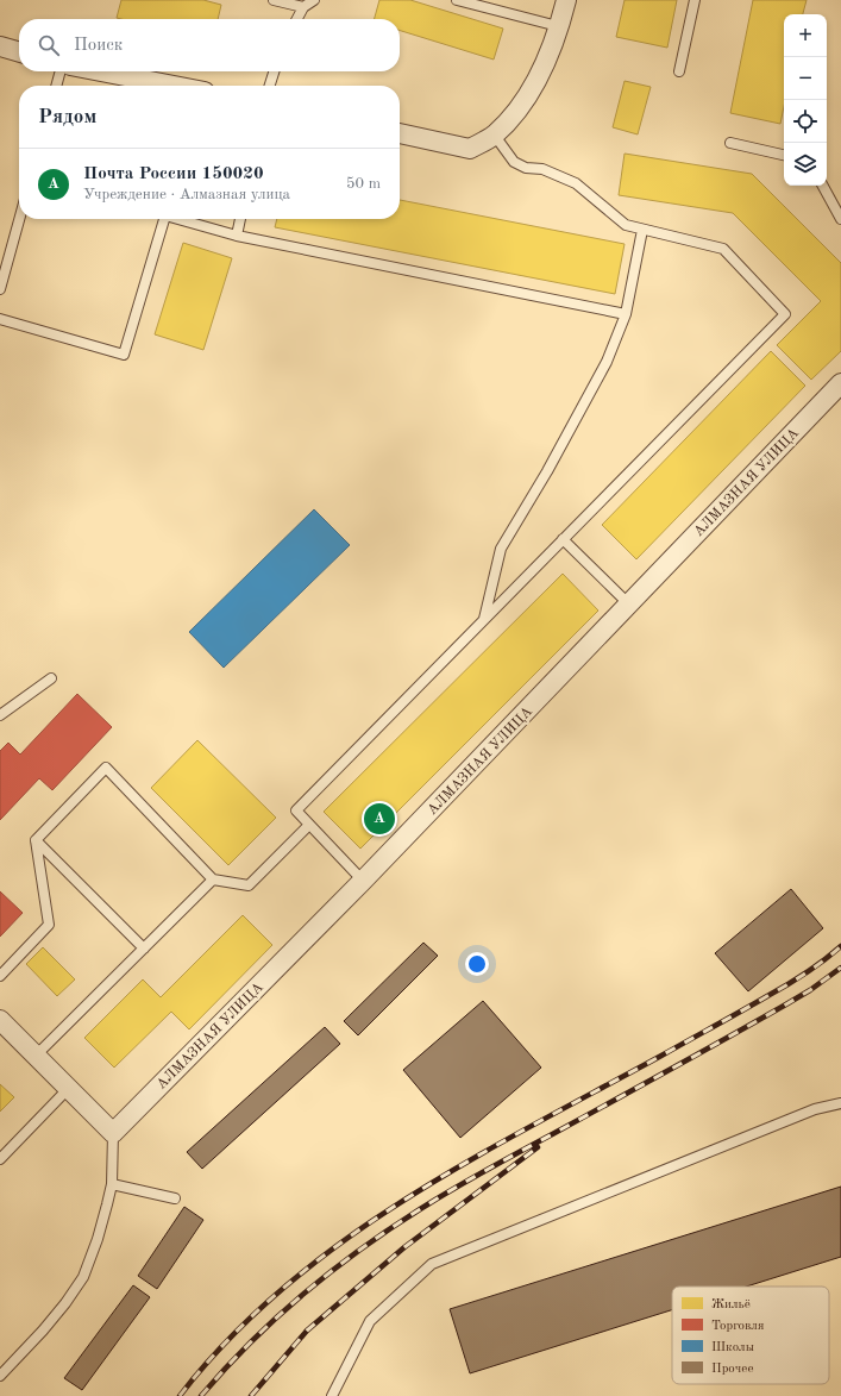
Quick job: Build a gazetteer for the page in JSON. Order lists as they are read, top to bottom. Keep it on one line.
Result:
{"streets":{"street":["АЛМАЗНАЯ УЛИЦА"]},"legend":["Жильё","Торговля","Школы","Прочее"],"page":{"map_buttons":["+","−"],"search":"Поиск","heading":"Рядом","list":[{"mark":"A","name":"Почта России 150020","note":"Учреждение · Алмазная улица","value":"50 m"}],"pins":"A"}}
